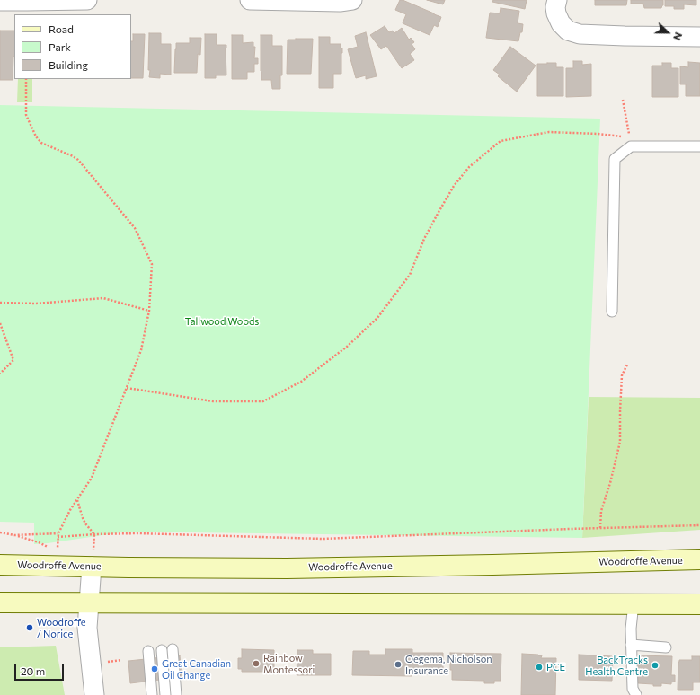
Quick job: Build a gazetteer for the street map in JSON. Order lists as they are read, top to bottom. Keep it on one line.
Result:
{"streets":{"main road":["Woodroffe Avenue"]},"parks":["Tallwood Woods"],"places":["Woodroffe / Norice","Rainbow Montessori","Oegema, Nicholson Insurance","BackTracks Health Centre","PCE","Great Canadian Oil Change"],"legend":["Road","Park","Building"],"scale_bar":"20 m","north":"right"}
